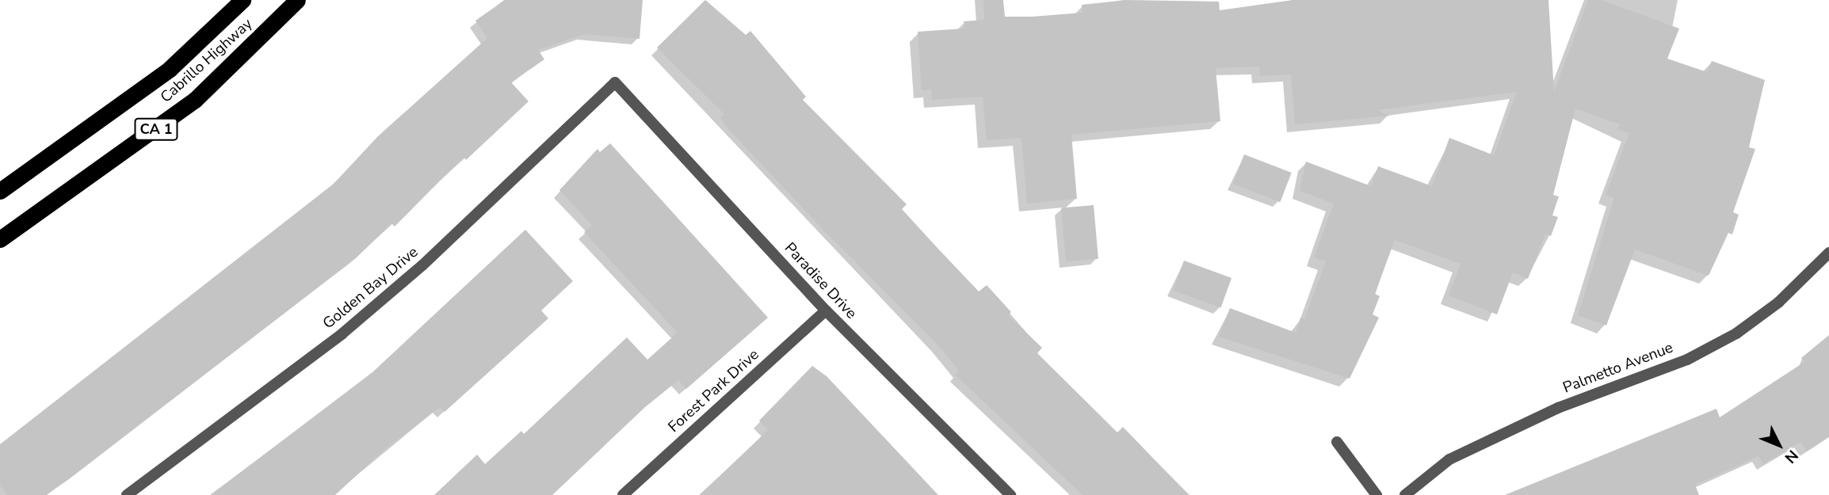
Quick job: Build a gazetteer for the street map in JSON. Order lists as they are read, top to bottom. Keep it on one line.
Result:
{"streets":{"highway":["Cabrillo Highway","CA 1"],"street":["Paradise Drive","Golden Bay Drive","Palmetto Avenue","Forest Park Drive"]},"crossings":[["Paradise Drive","Golden Bay Drive"],["Paradise Drive","Forest Park Drive"]],"north":"bottom right"}
